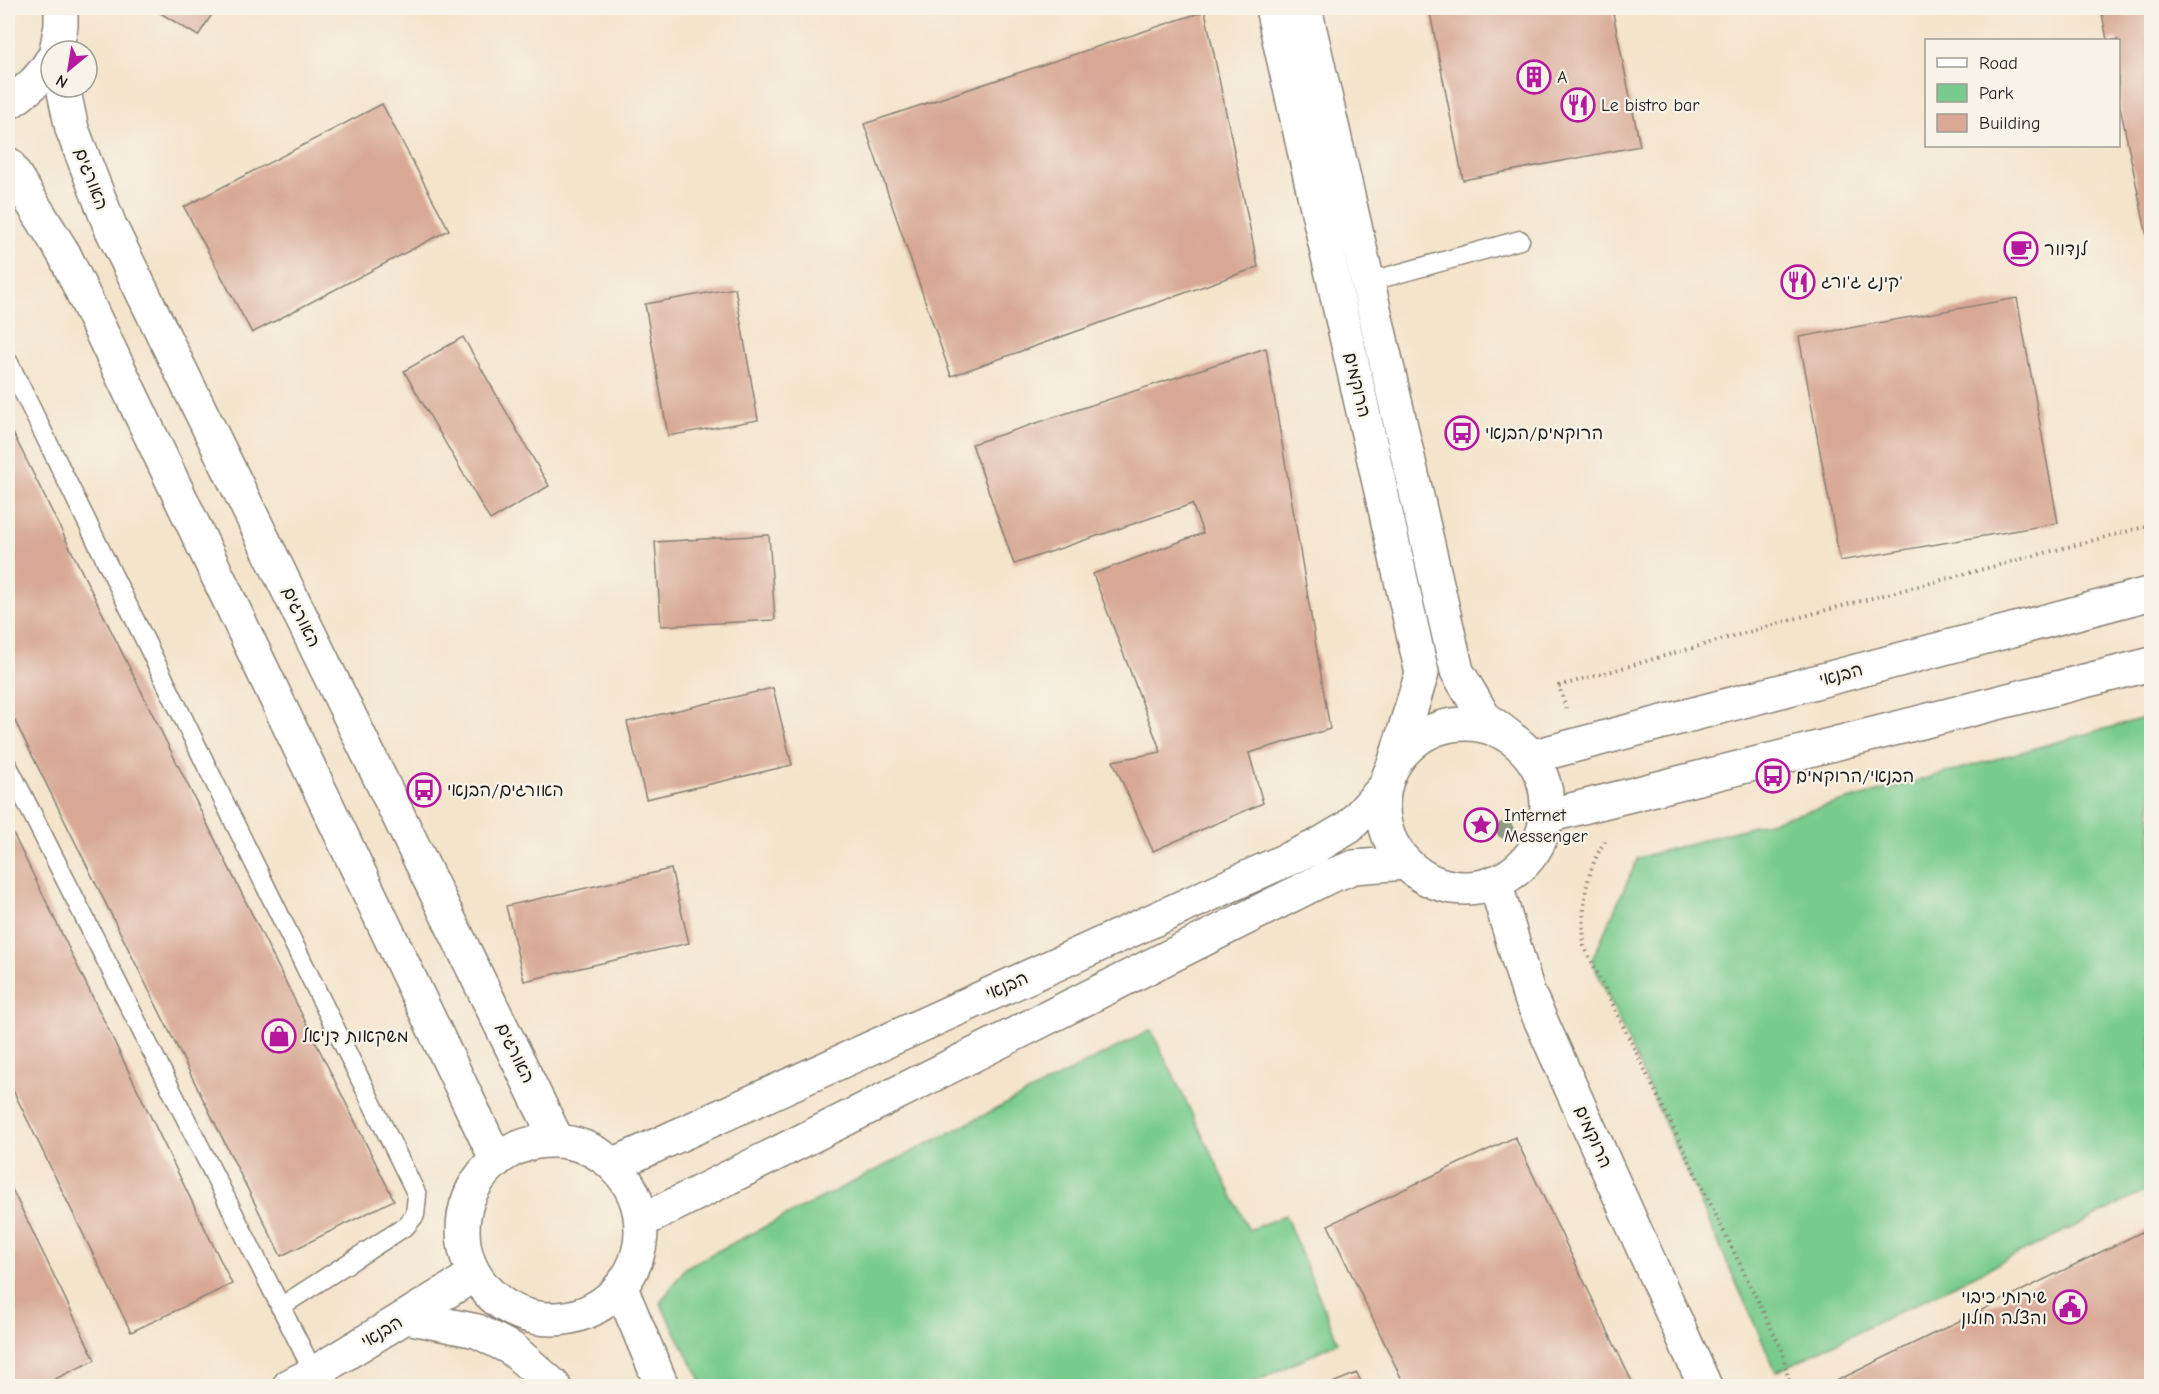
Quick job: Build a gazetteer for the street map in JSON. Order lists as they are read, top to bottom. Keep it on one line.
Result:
{"streets":{"street":["האורגים","הרוקמים","הבנאי"]},"crossings":[["האורגים","הבנאי"],["הרוקמים","הבנאי"]],"places":{"building":["A"],"restaurant":["Le bistro bar","קינג ג'ורג'"],"cafe":["לנדוור"],"bus stop":["הרוקמים/הבנאי","הבנאי/הרוקמים","האורגים/הבנאי"],"place":["Internet Messenger"],"shop":["משקאות דניאל"],"public building":["שירותי כיבוי והצלה חולון"]},"legend":["Road","Park","Building"],"north":"bottom left"}
